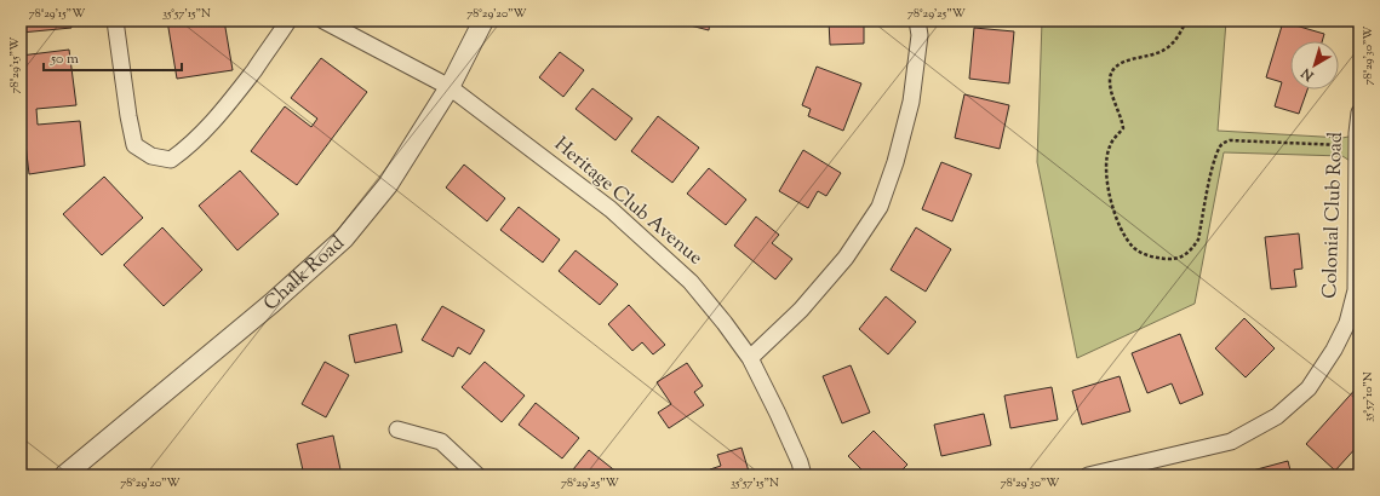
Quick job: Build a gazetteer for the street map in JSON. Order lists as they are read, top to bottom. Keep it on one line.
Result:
{"streets":{"street":["Heritage Club Avenue","Colonial Club Road","Chalk Road"]},"crossings":[["Heritage Club Avenue","Chalk Road"]],"scale_bar":"50 m","north":"bottom left","coordinates":["78°29'15\"W","35°57'15\"N","78°29'20\"W","78°29'25\"W","78°29'30\"W","35°57'10\"N"]}
